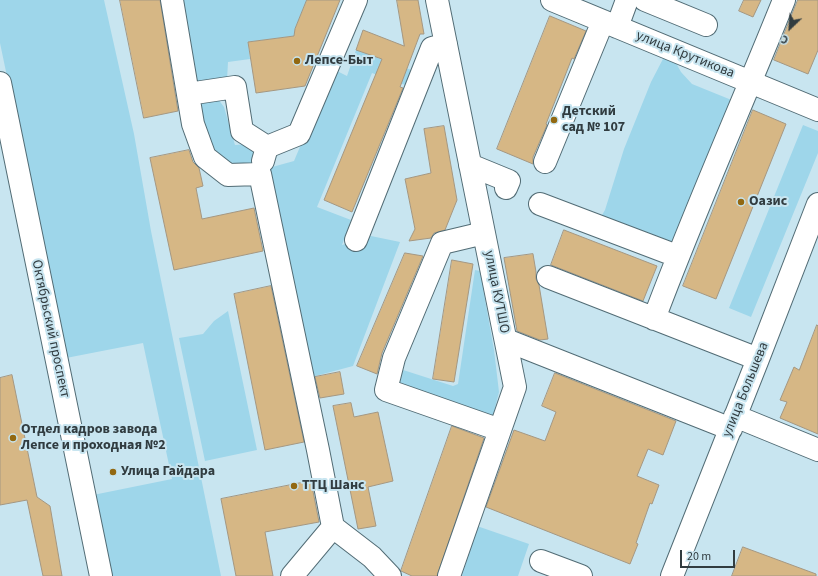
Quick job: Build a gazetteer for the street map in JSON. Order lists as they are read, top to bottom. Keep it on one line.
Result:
{"streets":{"street":["улица Крутикова","улица КУТШО","Октябрьский проспект","улица Большева"]},"places":["Лепсе-Быт","Детский сад № 107","Оазис","Отдел кадров завода Лепсе и проходная №2","Улица Гайдара","ТТЦ Шанс"],"scale_bar":"20 m","north":"bottom left"}
